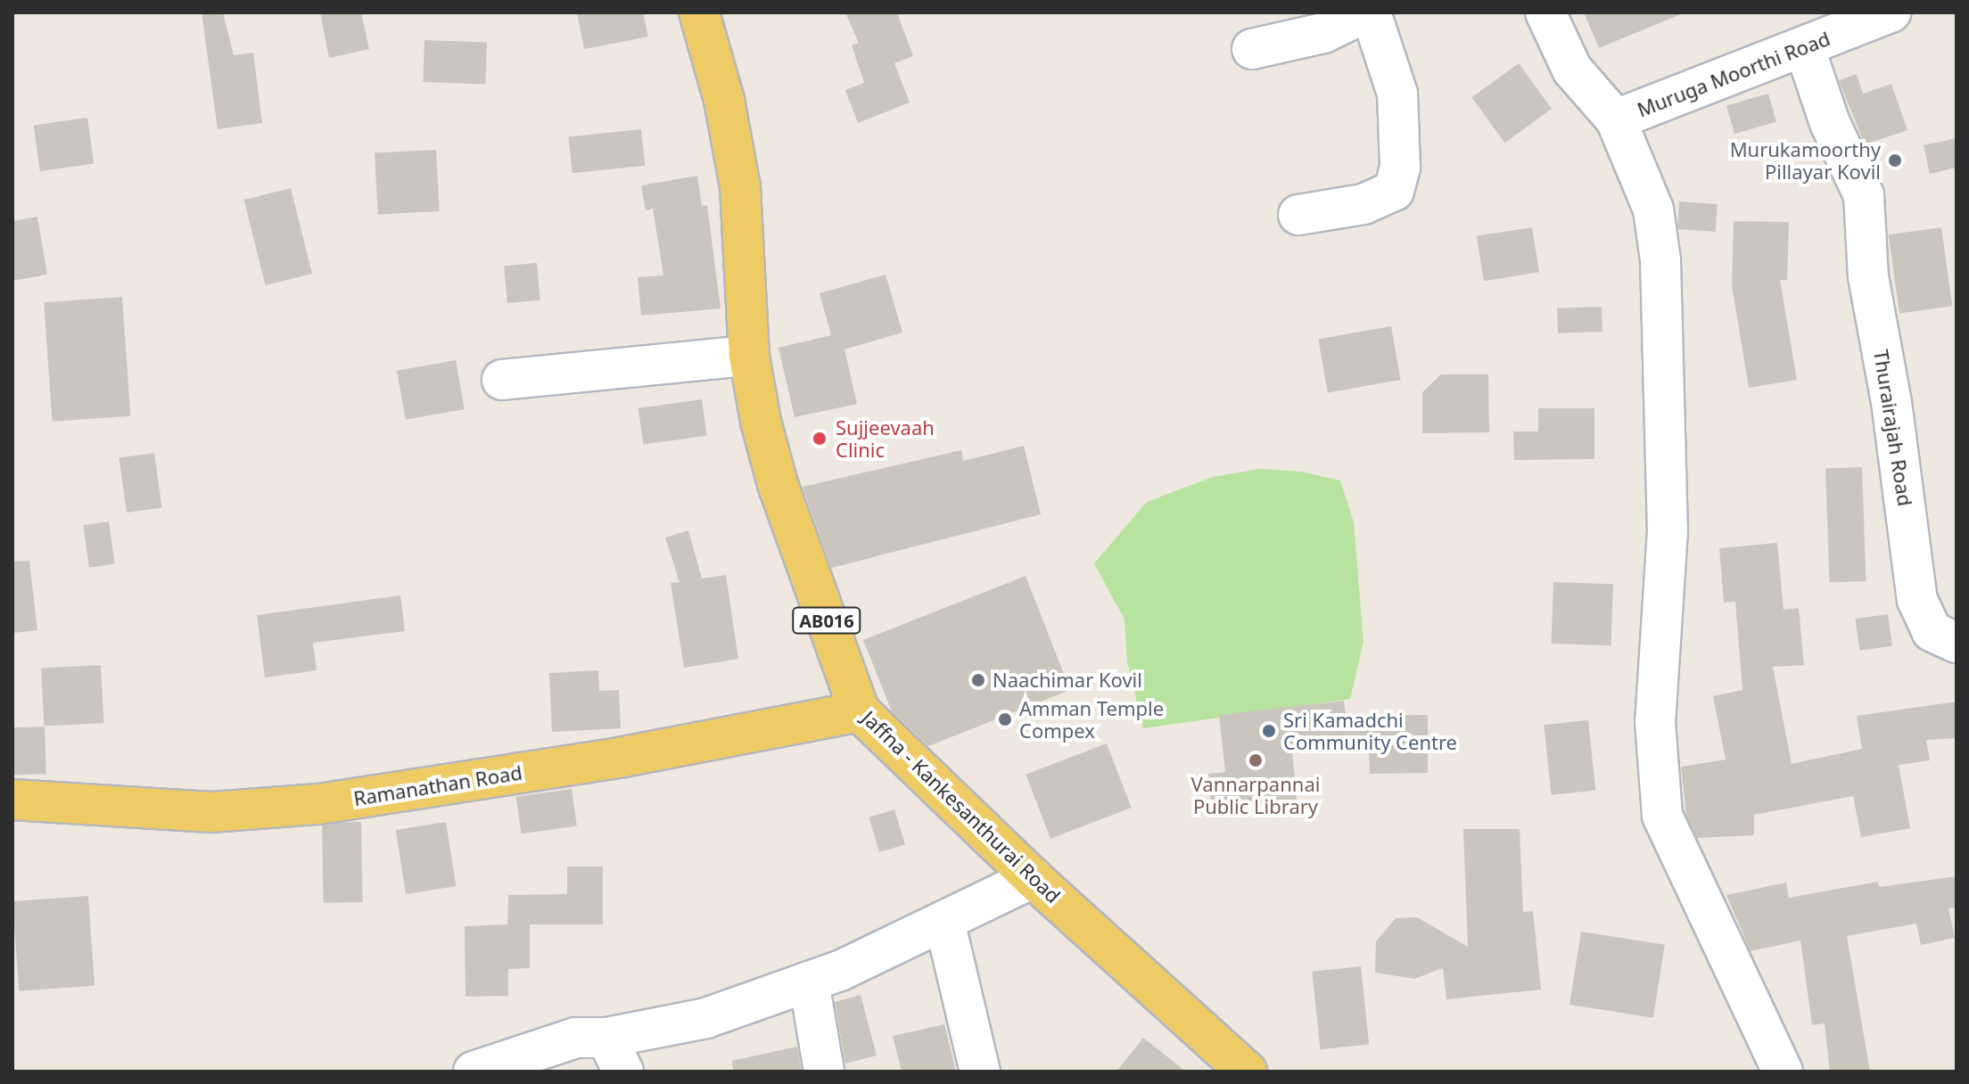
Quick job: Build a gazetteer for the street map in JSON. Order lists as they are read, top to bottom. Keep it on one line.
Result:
{"streets":{"main road":["AB016","Ramanathan Road","Jaffna - Kankesanthurai Road"],"street":["Muruga Moorthi Road","Thurairajah Road"]},"crossings":[["Muruga Moorthi Road","Thurairajah Road"],["Ramanathan Road","Jaffna - Kankesanthurai Road"]],"places":["Murukamoorthy Pillayar Kovil","Sujjeevaah Clinic","Naachimar Kovil","Amman Temple Compex","Sri Kamadchi Community Centre","Vannarpannai Public Library"]}
